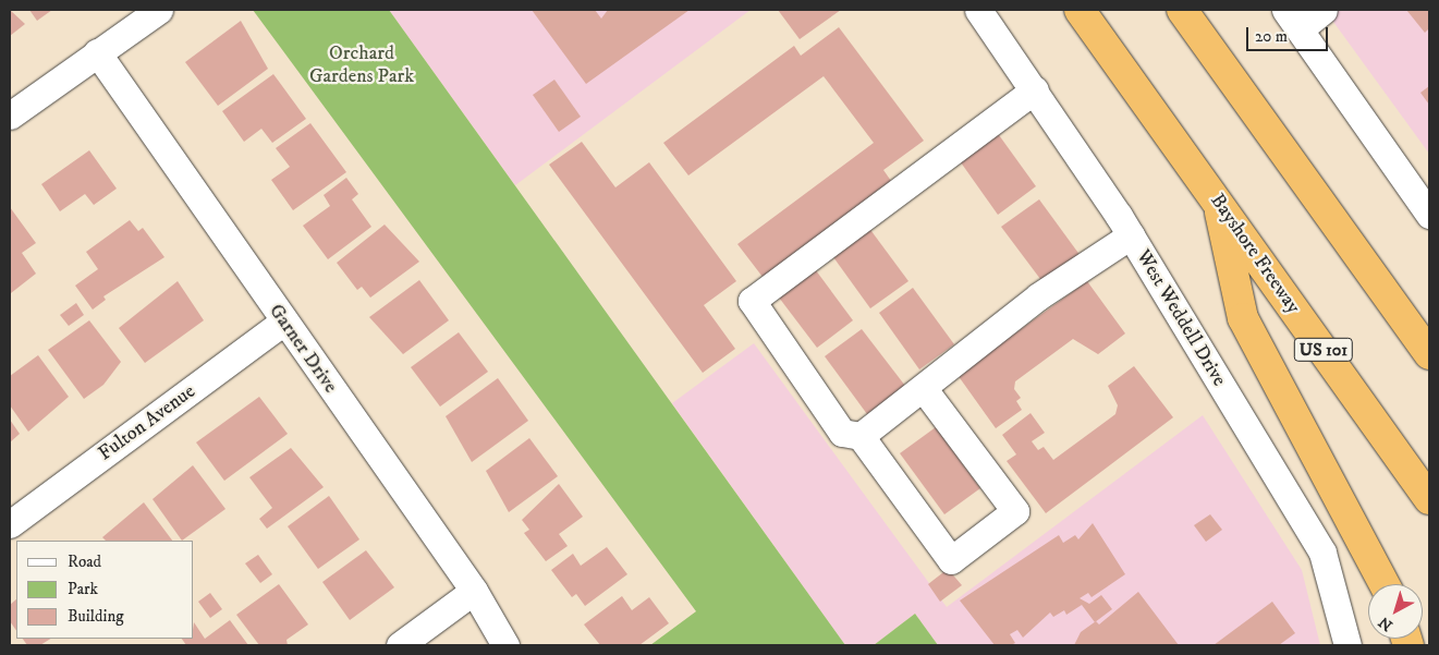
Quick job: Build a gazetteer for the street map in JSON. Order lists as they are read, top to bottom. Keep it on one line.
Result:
{"streets":{"highway":["Bayshore Freeway","US 101"],"street":["West Weddell Drive","Garner Drive","Fulton Avenue"]},"crossings":[["Garner Drive","Fulton Avenue"]],"parks":["Orchard Gardens Park"],"legend":["Road","Park","Building"],"scale_bar":"20 m","north":"bottom left"}
